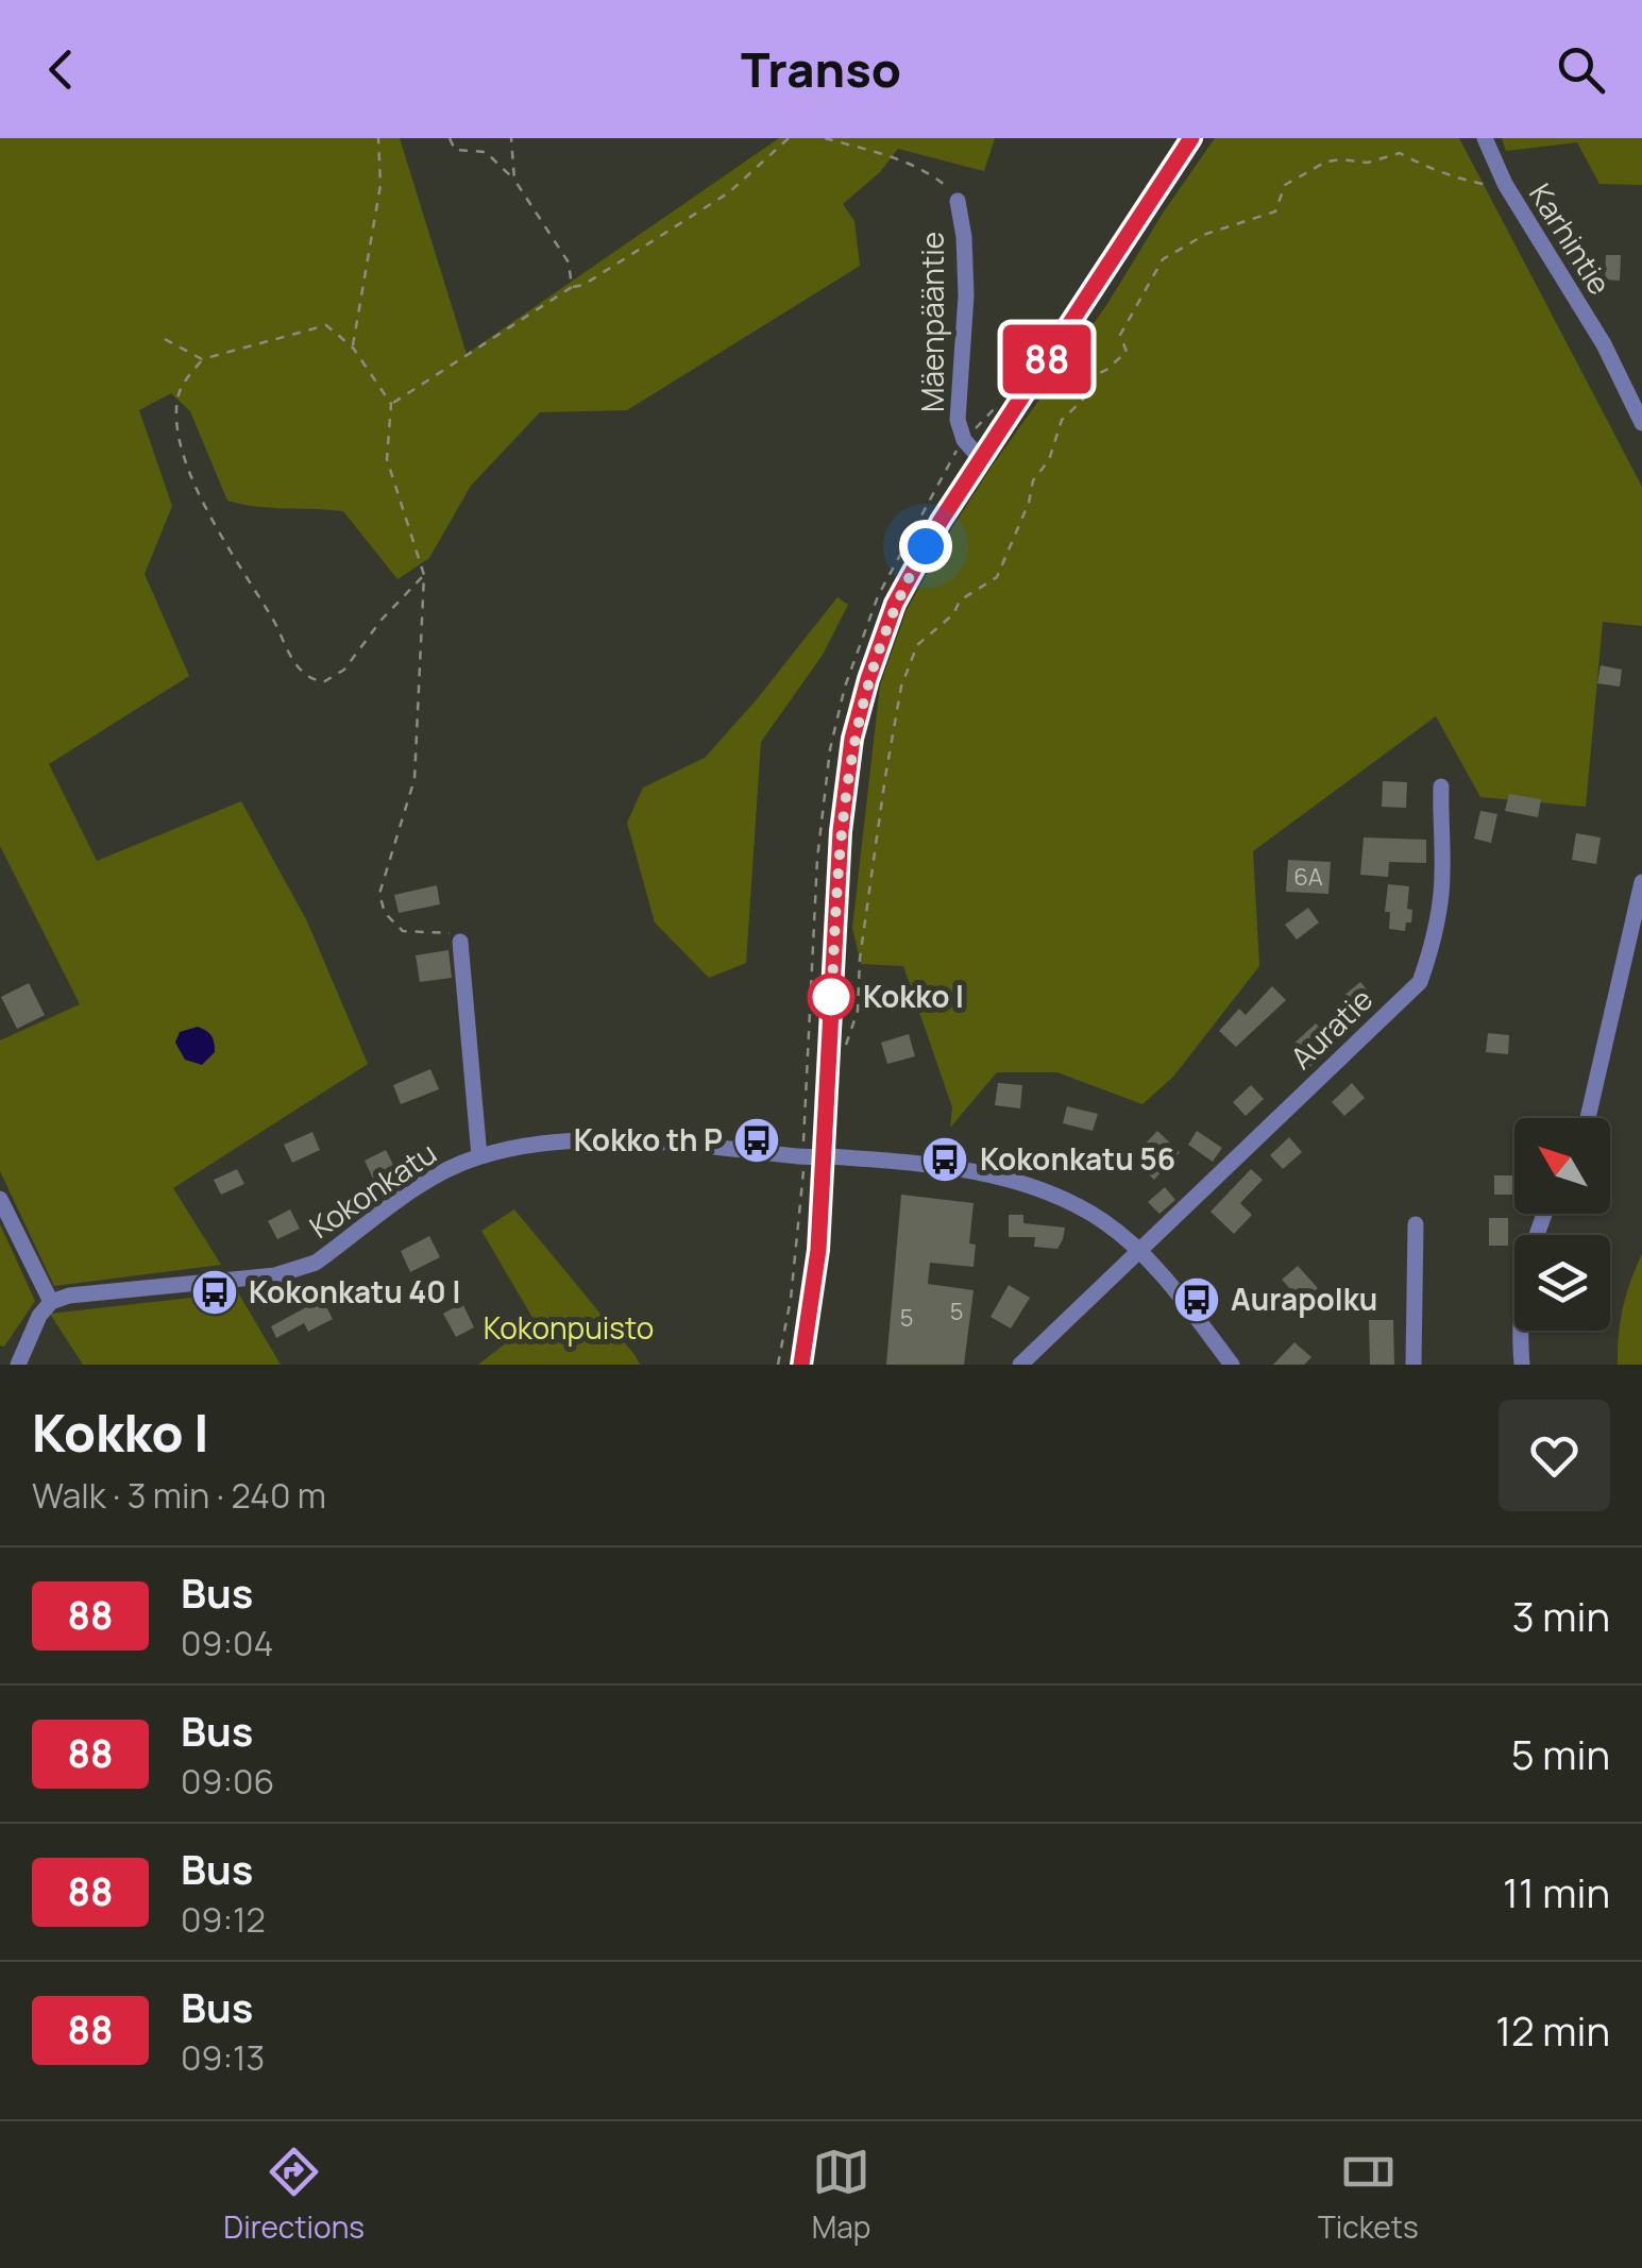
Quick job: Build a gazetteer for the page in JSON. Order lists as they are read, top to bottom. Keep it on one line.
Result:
{"streets":{"street":["Karhintie","Mäenpääntie","Auratie","Kokonkatu"]},"crossings":[["Auratie","Kokonkatu"]],"parks":["Kokonpuisto"],"places":{"other":["Kokko I"],"bus stop":["Kokko th P","Kokonkatu 56","Kokonkatu 40 I","Aurapolku"]},"lines":["bus line 88"],"house_numbers":["6A","5","5"],"north":"top left","page":{"header":"Transo","on_map":"88","heading":["Kokko I","Walk · 3 min · 240 m"],"list":[{"mark":"88","name":"Bus","note":"09:04","value":"3 min"},{"mark":"88","name":"Bus","note":"09:06","value":"5 min"},{"mark":"88","name":"Bus","note":"09:12","value":"11 min"},{"mark":"88","name":"Bus","note":"09:13","value":"12 min"}],"tabs":["Directions","Map","Tickets"]}}
